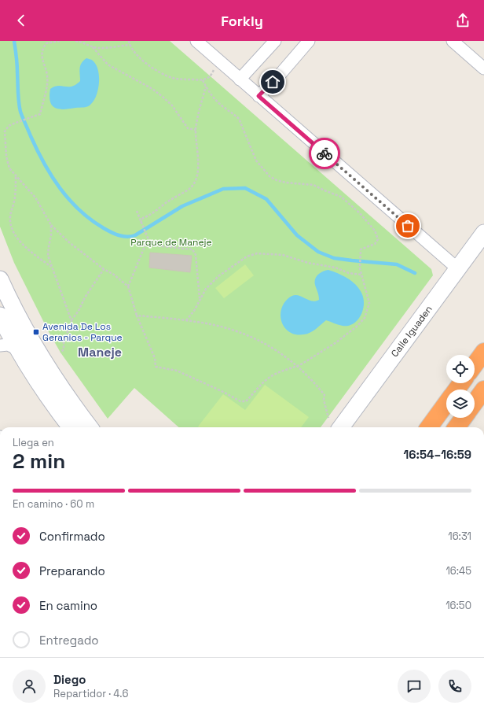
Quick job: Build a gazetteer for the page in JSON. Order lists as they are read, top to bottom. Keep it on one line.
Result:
{"streets":{"street":["Calle Iguaden"]},"districts":["Maneje"],"parks":["Parque de Maneje"],"places":{"transit":["Avenida De Los Geranios - Parque"]},"page":{"header":"Forkly","heading":["2 min","Llega en","16:54–16:59"],"panel":["Diego","Repartidor · 4.6"],"bar":"En camino · 60 m","list":[["Confirmado","16:31"],["Preparando","16:45"],["En camino","16:50"],"Entregado"]}}
